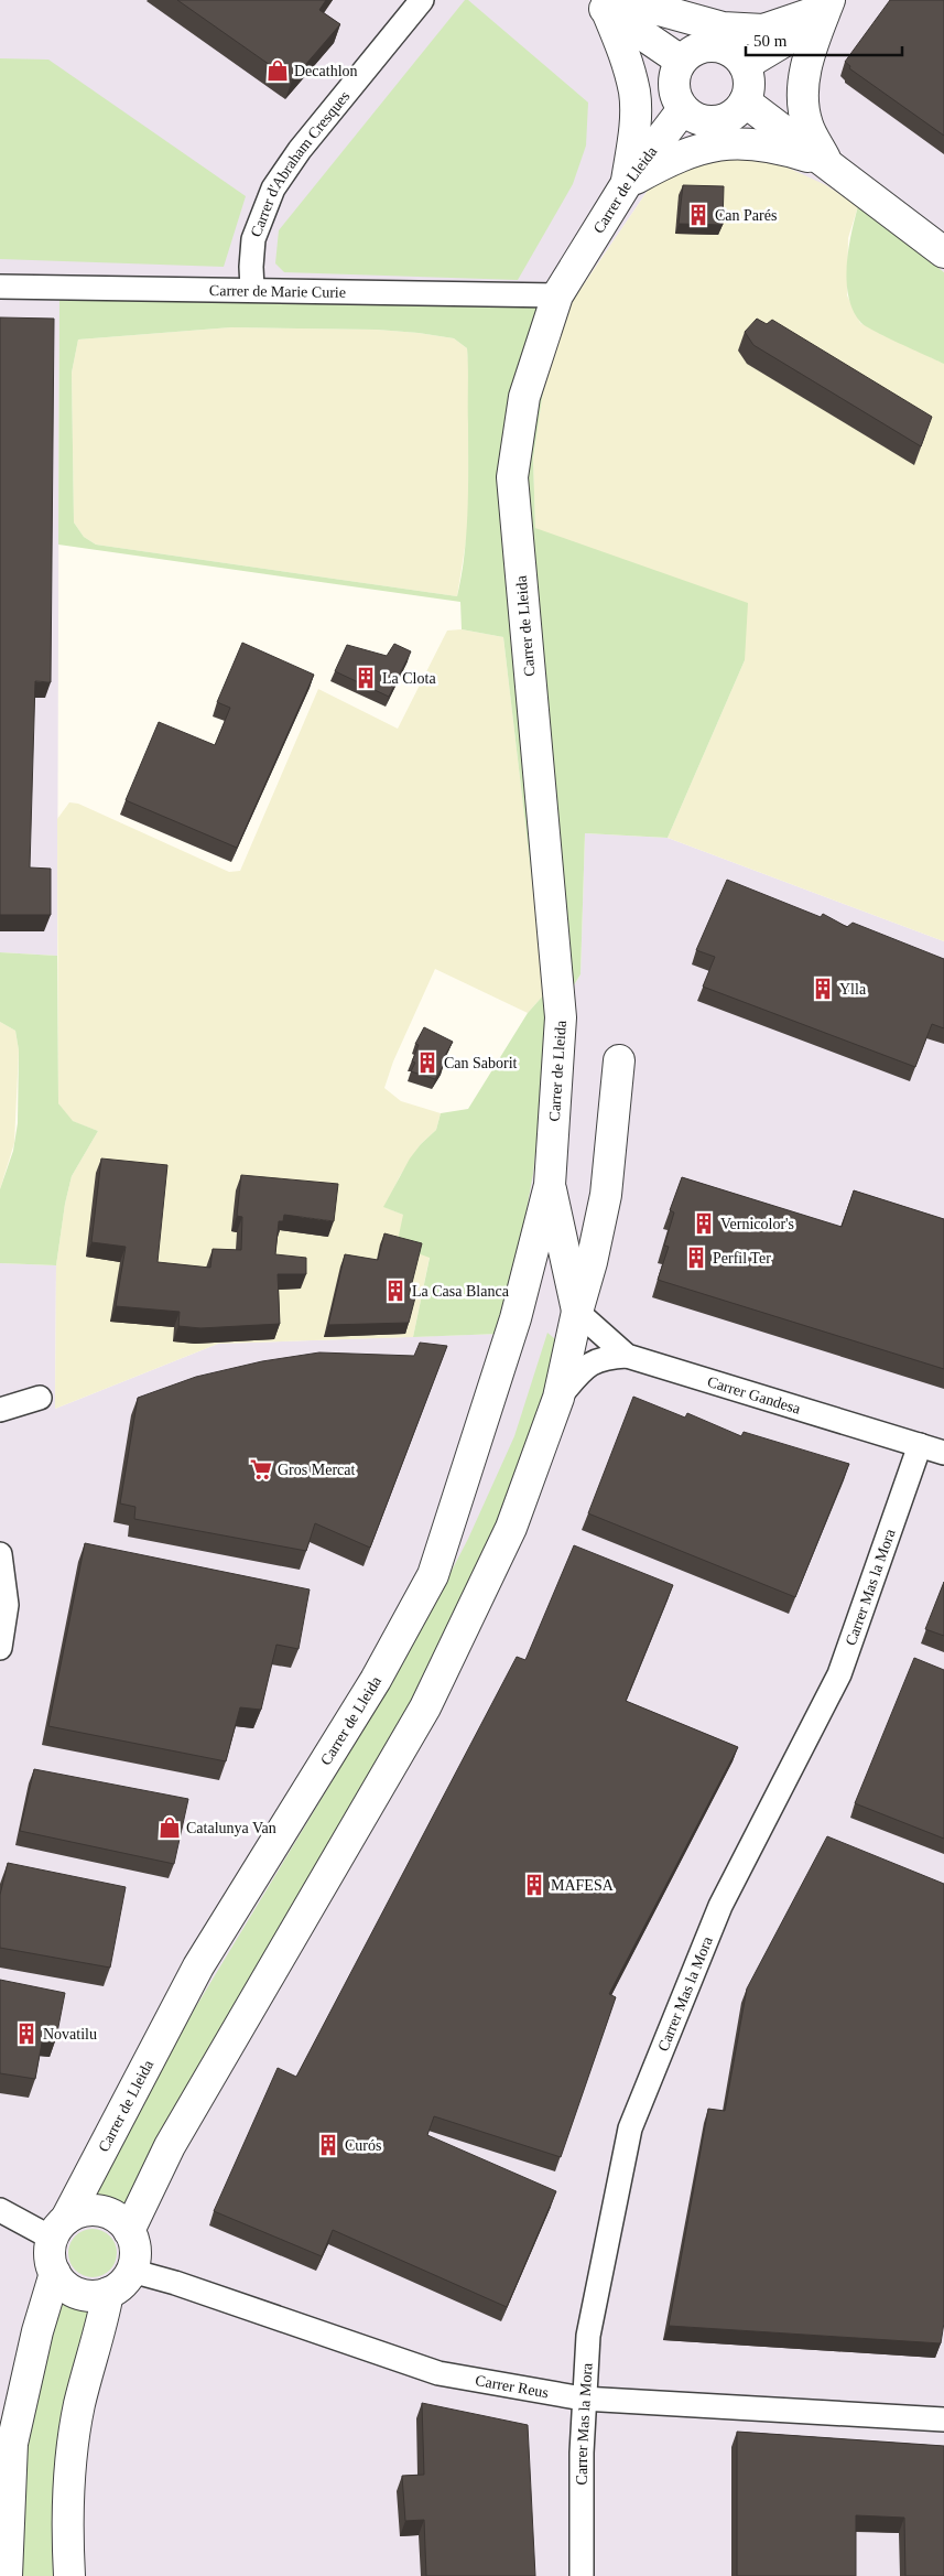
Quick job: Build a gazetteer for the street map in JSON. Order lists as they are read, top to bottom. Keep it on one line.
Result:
{"streets":{"street":["Carrer d'Abraham Cresques","Carrer de Lleida","Carrer de Marie Curie","Carrer Gandesa","Carrer Mas la Mora","Carrer Reus"]},"crossings":[["Carrer d'Abraham Cresques","Carrer de Marie Curie"],["Carrer de Lleida","Carrer de Marie Curie"],["Carrer de Lleida","Carrer Gandesa"],["Carrer de Lleida","Carrer Reus"],["Carrer Gandesa","Carrer Mas la Mora"],["Carrer Mas la Mora","Carrer Reus"]],"places":{"shop":["Decathlon","Catalunya Van"],"building":["Can Parés","La Clota","Ylla","Can Saborit","Vernicolor's","Perfil Ter","La Casa Blanca","MAFESA","Novatilu","Curós"],"supermarket":["Gros Mercat"]},"scale_bar":"50 m"}
